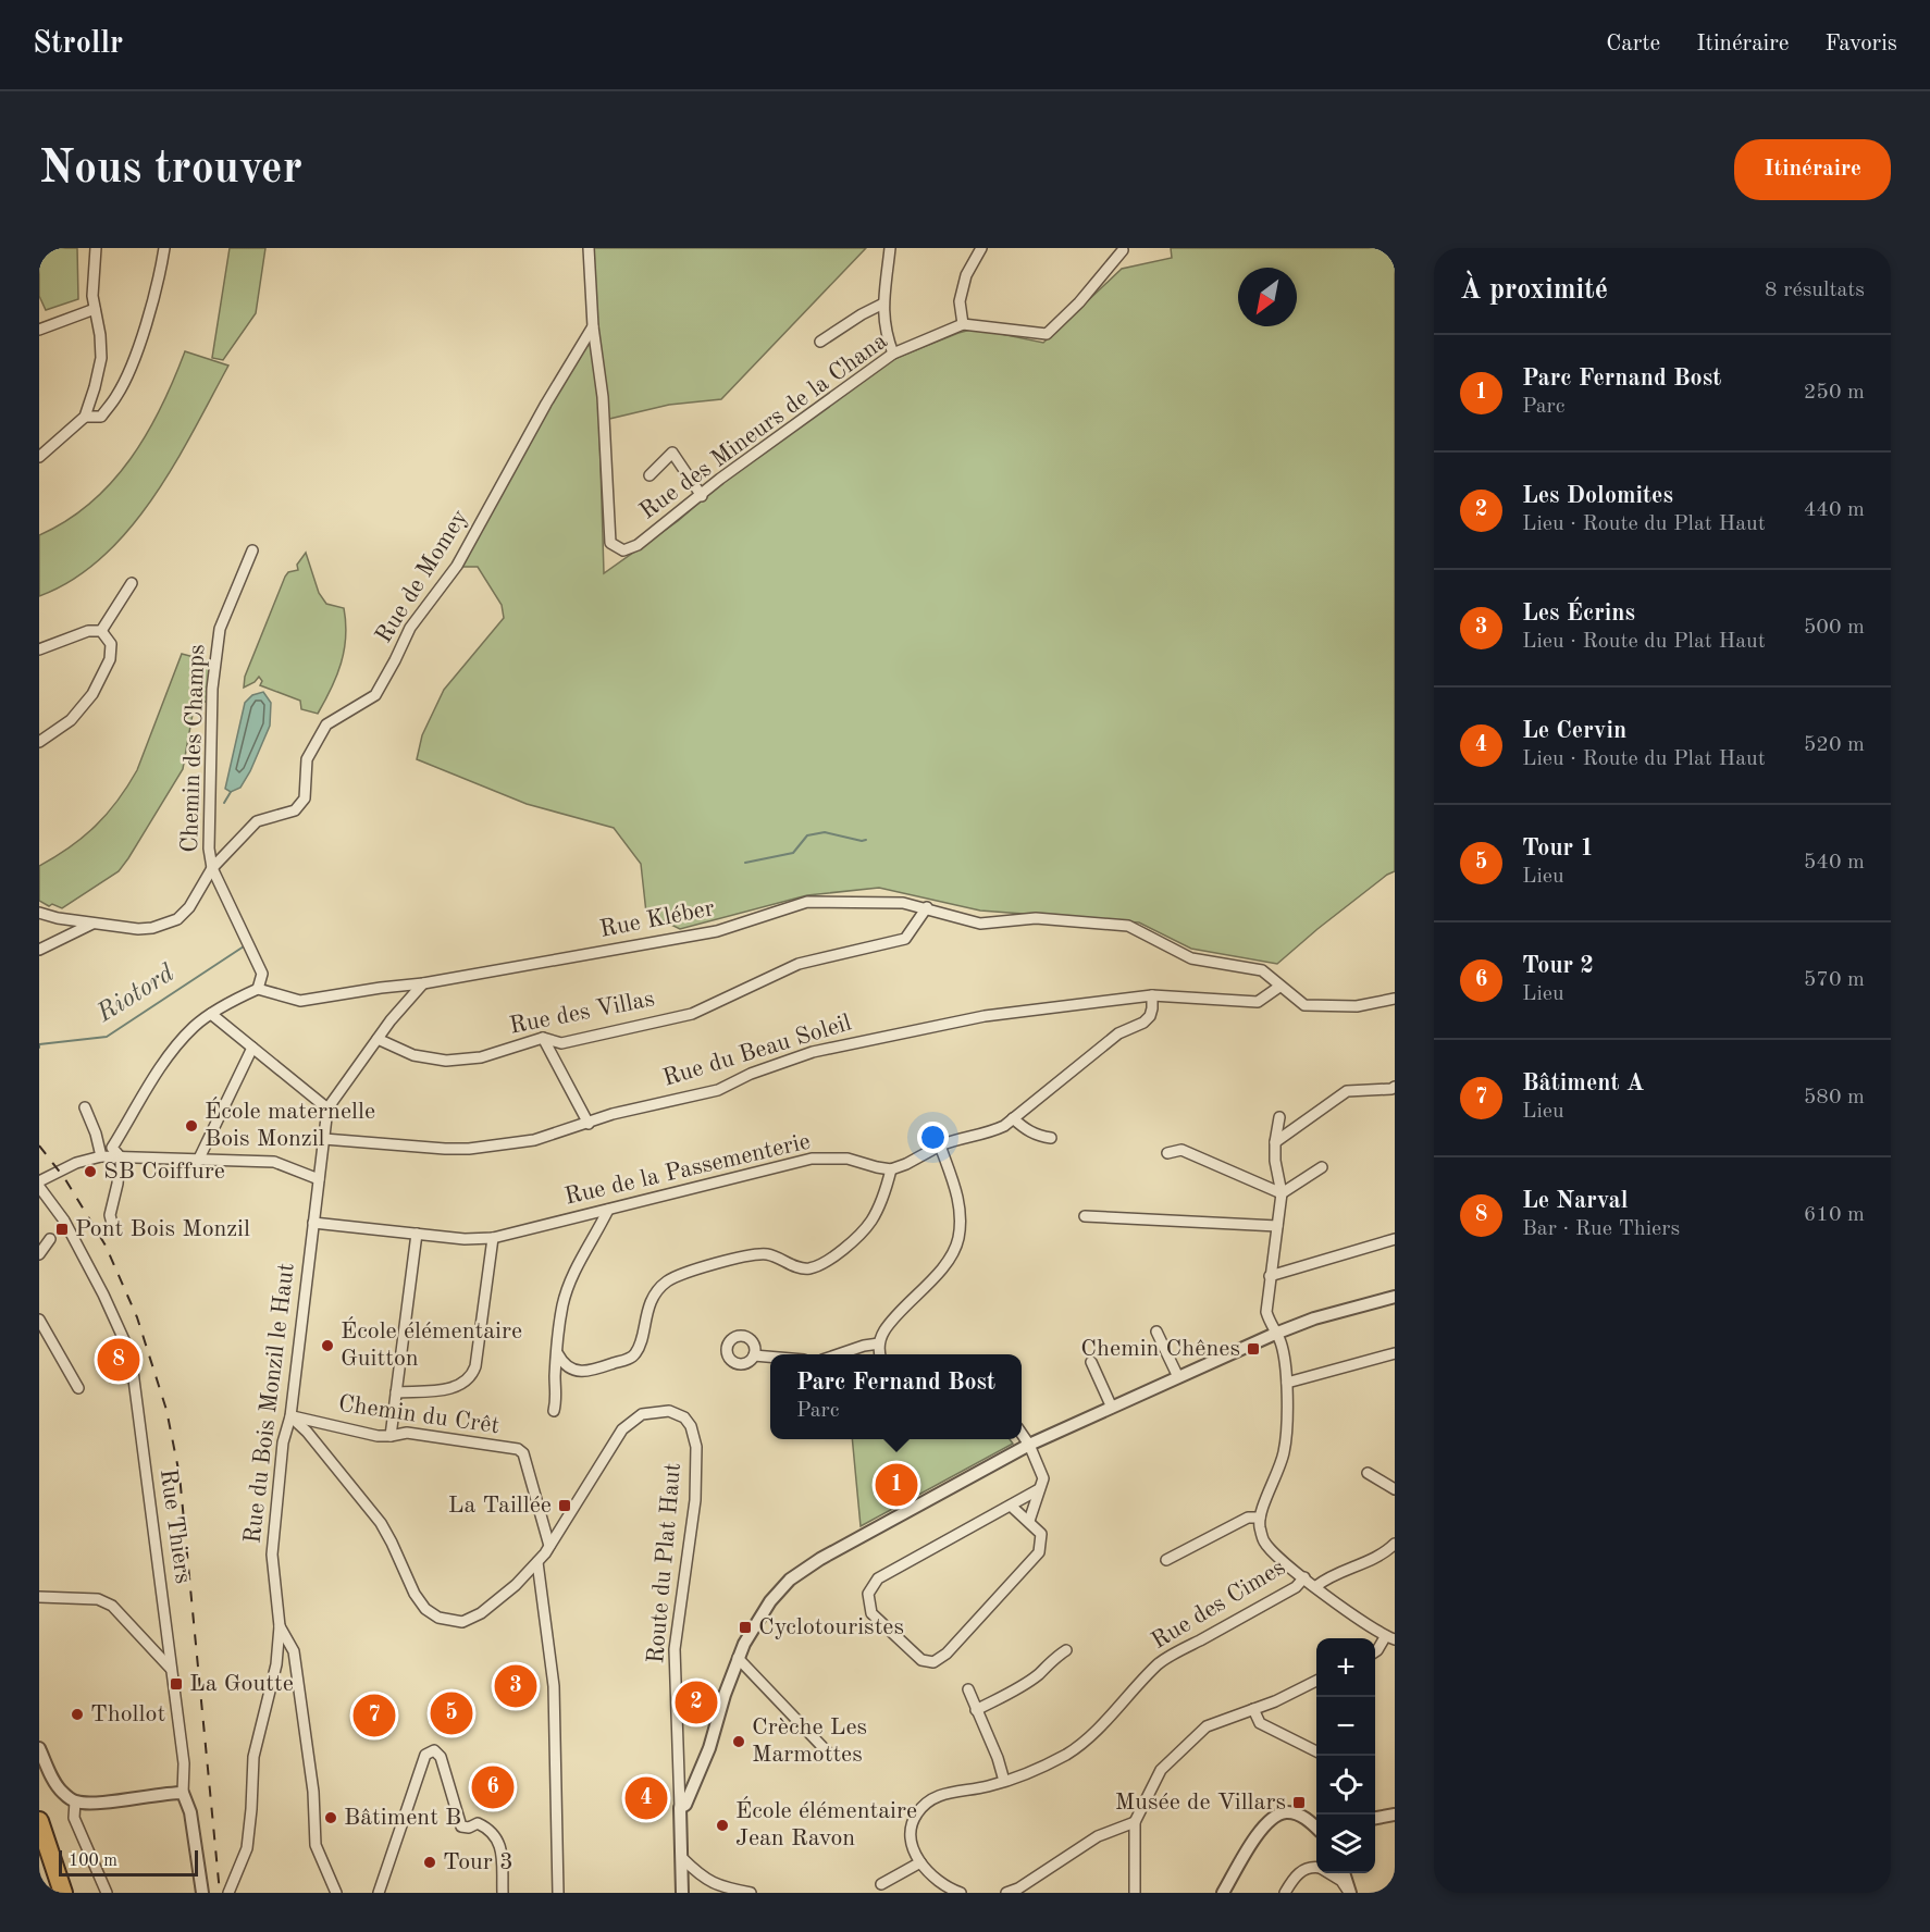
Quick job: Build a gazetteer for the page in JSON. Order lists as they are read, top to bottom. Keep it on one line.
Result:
{"streets":{"street":["Rue des Mineurs de la Chana","Rue de Momey","Chemin des Champs","Rue Kléber","Rue des Villas","Rue du Beau Soleil","Rue de la Passementerie","Rue du Bois Monzil le Haut","Chemin du Crêt","Rue Thiers","Route du Plat Haut","Rue des Cimes"]},"crossings":[["Rue des Mineurs de la Chana","Rue de Momey"],["Rue de Momey","Chemin des Champs"],["Rue Kléber","Rue des Villas"],["Rue Kléber","Rue du Beau Soleil"],["Rue du Beau Soleil","Rue du Bois Monzil le Haut"],["Rue de la Passementerie","Rue du Bois Monzil le Haut"],["Rue du Bois Monzil le Haut","Chemin du Crêt"],["Rue du Bois Monzil le Haut","Route du Plat Haut"],["Chemin du Crêt","Route du Plat Haut"]],"water":["Riotord"],"places":{"other":["École maternelle Bois Monzil","SB Coiffure","École élémentaire Guitton","Thollot","Crèche Les Marmottes","Bâtiment B","École élémentaire Jean Ravon","Tour 3"],"transit":["Pont Bois Monzil","Chemin Chênes","La Taillée","Cyclotouristes","La Goutte","Musée de Villars"]},"scale_bar":"100 m","north":"bottom left","page":{"header":"Strollr","nav":["Carte","Itinéraire","Favoris"],"buttons":"Itinéraire","title":"Nous trouver","heading":["À proximité","8 résultats"],"list":[{"mark":"1","name":"Parc Fernand Bost","note":"Parc","value":"250 m"},{"mark":"2","name":"Les Dolomites","note":"Lieu · Route du Plat Haut","value":"440 m"},{"mark":"3","name":"Les Écrins","note":"Lieu · Route du Plat Haut","value":"500 m"},{"mark":"4","name":"Le Cervin","note":"Lieu · Route du Plat Haut","value":"520 m"},{"mark":"5","name":"Tour 1","note":"Lieu","value":"540 m"},{"mark":"6","name":"Tour 2","note":"Lieu","value":"570 m"},{"mark":"7","name":"Bâtiment A","note":"Lieu","value":"580 m"},{"mark":"8","name":"Le Narval","note":"Bar · Rue Thiers","value":"610 m"}],"pins":["8","1","3","2","5","7","6","4"],"popup":["Parc Fernand Bost","Parc"],"map_buttons":["+","−"],"scale":"100 m"}}
